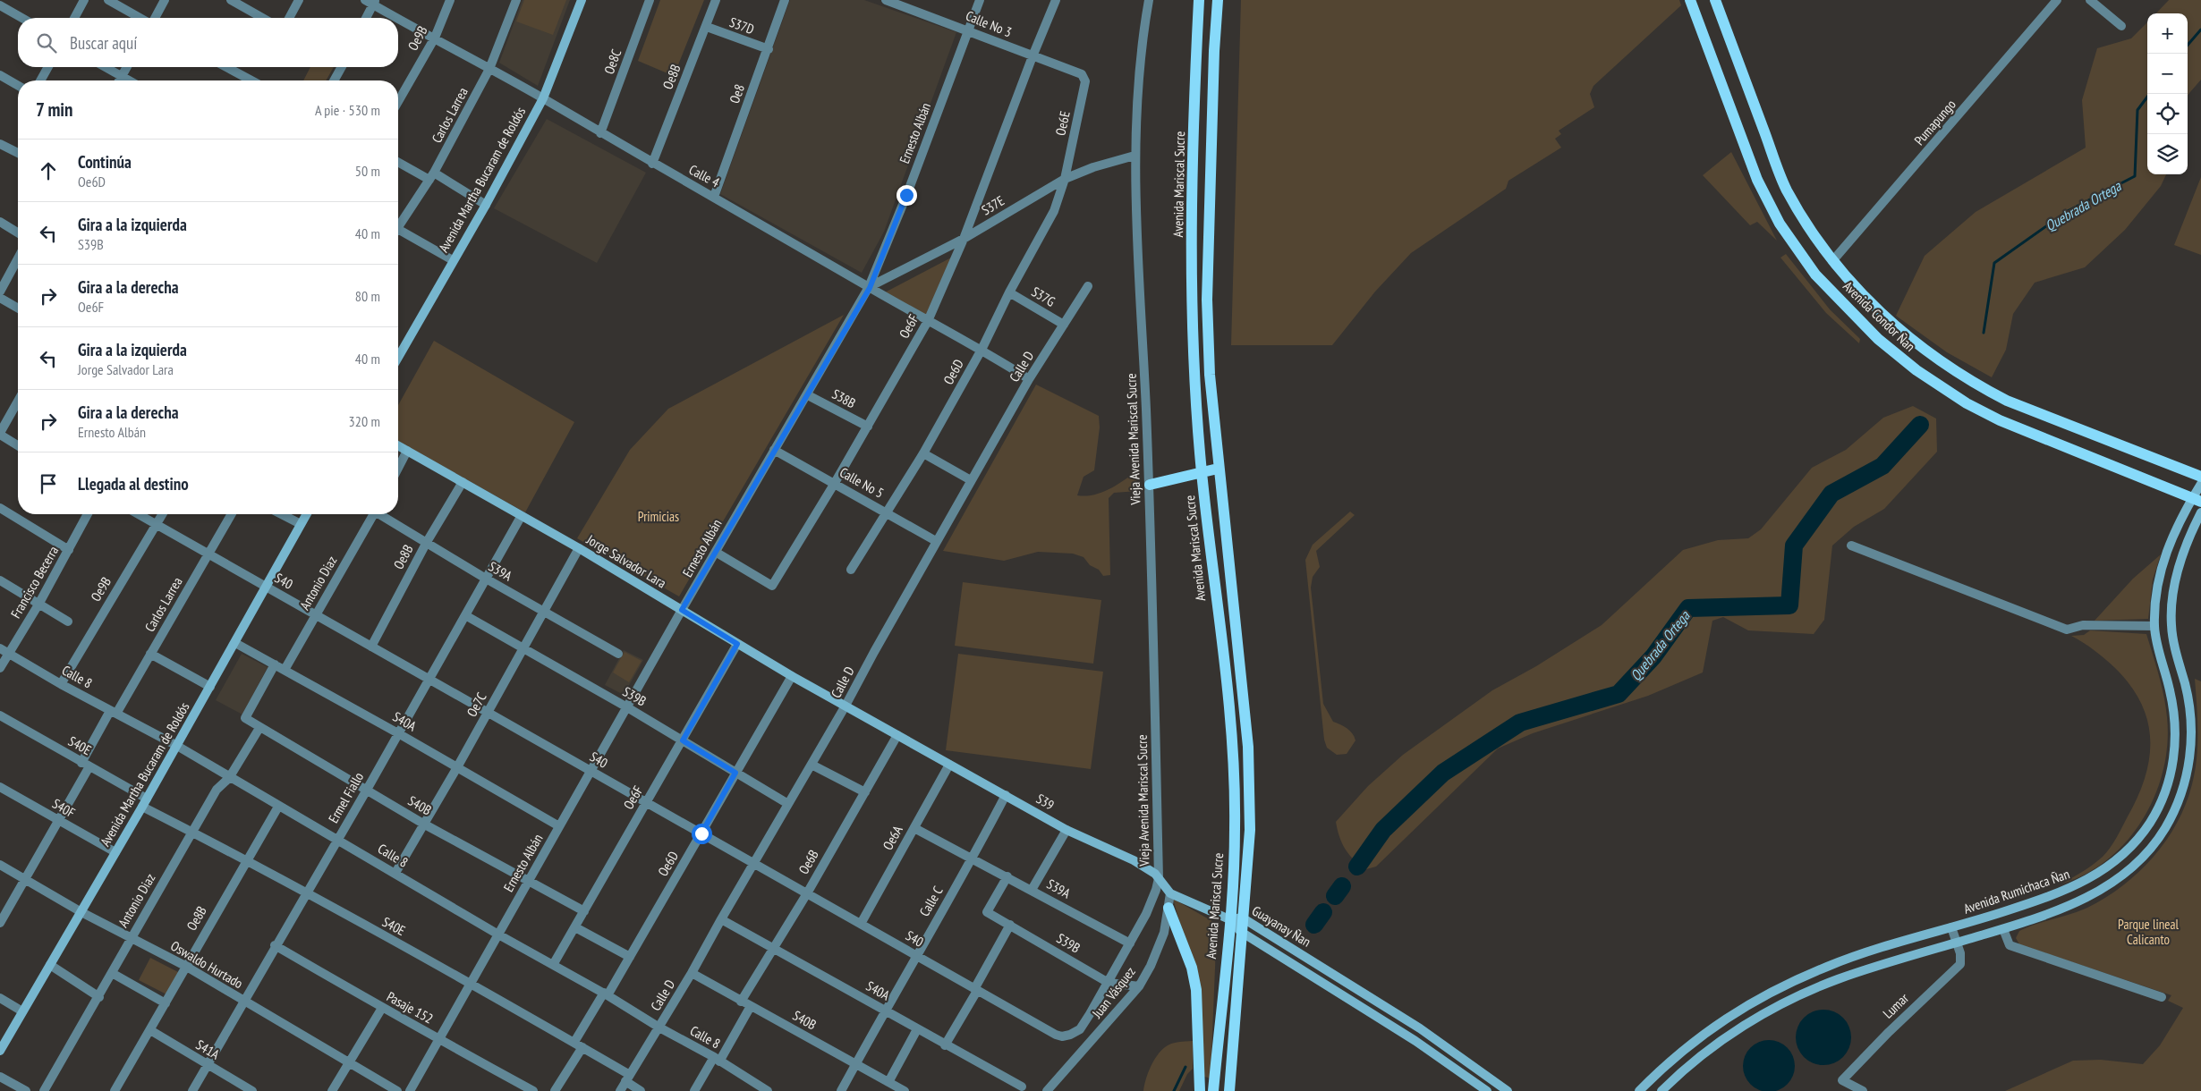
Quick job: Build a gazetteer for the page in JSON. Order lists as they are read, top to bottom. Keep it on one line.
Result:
{"streets":{"main road":["Avenida Martha Bucaram de Roldós","Avenida Mariscal Sucre","Avenida Condor Ñan","Jorge Salvador Lara","S39","Avenida Rumichaca Ñan","Guayanay Ñan"],"street":["Calle No 3","S37D","Oe9B","Oe8C","Oe8B","Oe8","Carlos Larrea","Pumapungo","Oe6E","Ernesto Albán","Calle 4","S37E","S37G","Oe6F","Calle D","Oe6D","S38B","Vieja Avenida Mariscal Sucre","Calle No 5","S39A","S40","Francisco Becerra","Antonio Diaz","Calle 8","S39B","Oe7C","S40A","S40E","Ermel Fiallo","S40B","S40F","Oe6A","Oe6B","Calle C","Oswaldo Hurtado","Juan Vásquez","Lumar","Pasaje 152","S41A"]},"crossings":[["Calle No 3","Oe6E"],["Calle No 3","Ernesto Albán"],["Calle No 3","Oe6F"],["S37D","Oe8B"],["S37D","Oe8"],["Oe9B","Calle 4"],["Oe9B","S40"],["Oe9B","Calle 8"],["Oe8C","Calle 4"],["Oe8B","Calle 4"],["Oe8B","Jorge Salvador Lara"],["Oe8B","S39A"],["Oe8B","S40"],["Oe8B","Calle 8"],["Oe8B","S40E"],["Oe8B","Oswaldo Hurtado"],["Oe8B","S41A"],["Oe8","Calle 4"],["Carlos Larrea","Calle 4"],["Carlos Larrea","S40"],["Carlos Larrea","Calle 8"],["Carlos Larrea","S40E"],["Carlos Larrea","S40F"],["Carlos Larrea","Oswaldo Hurtado"],["Pumapungo","Avenida Condor Ñan"],["Oe6E","S37E"],["Oe6E","Oe6D"],["Ernesto Albán","Calle 4"],["Ernesto Albán","S37E"],["Ernesto Albán","Oe6F"],["Ernesto Albán","S38B"],["Ernesto Albán","Calle No 5"],["Ernesto Albán","Jorge Salvador Lara"],["Ernesto Albán","S40"],["Ernesto Albán","Calle 8"],["Ernesto Albán","S39B"],["Ernesto Albán","S40A"],["Ernesto Albán","S40E"],["Ernesto Albán","S40B"],["Ernesto Albán","Pasaje 152"],["Calle 4","Avenida Martha Bucaram de Roldós"],["Calle 4","S37E"],["Calle 4","Oe6F"],["Calle 4","Calle D"],["Calle 4","Oe6D"],["Avenida Martha Bucaram de Roldós","S40"],["Avenida Martha Bucaram de Roldós","Calle 8"],["Avenida Martha Bucaram de Roldós","S40A"],["Avenida Martha Bucaram de Roldós","S40E"],["Avenida Martha Bucaram de Roldós","S40F"],["Avenida Martha Bucaram de Roldós","Oswaldo Hurtado"],["Avenida Mariscal Sucre","S39"],["Avenida Mariscal Sucre","Guayanay Ñan"],["S37E","Oe6F"],["S37E","Oe6D"],["S37E","Vieja Avenida Mariscal Sucre"],["S37G","Calle D"],["S37G","Oe6D"],["Avenida Condor Ñan","Avenida Rumichaca Ñan"],["Oe6F","S38B"],["Oe6F","Calle No 5"],["Oe6F","Jorge Salvador Lara"],["Oe6F","S40"],["Oe6F","Calle 8"],["Oe6F","S39B"],["Oe6F","S40B"],["Calle D","Calle No 5"],["Calle D","Jorge Salvador Lara"],["Calle D","S40"],["Calle D","Calle 8"],["Calle D","S39B"],["Calle D","S40A"],["Calle D","S40E"],["Calle D","S39"],["Calle D","S40B"],["Oe6D","Calle No 5"],["Oe6D","Jorge Salvador Lara"],["Oe6D","S40"],["Oe6D","Calle 8"],["Oe6D","S39B"],["Oe6D","S40E"],["Vieja Avenida Mariscal Sucre","S39"],["Vieja Avenida Mariscal Sucre","Juan Vásquez"],["Jorge Salvador Lara","Oe7C"],["Jorge Salvador Lara","Ermel Fiallo"],["Jorge Salvador Lara","S39"],["S39A","S39B"],["S39A","Oe7C"],["S39A","Ermel Fiallo"],["S39A","Oe6A"],["S39A","Calle C"],["S39A","Juan Vásquez"],["S40","Antonio Diaz"],["S40","Oe7C"],["S40","Ermel Fiallo"],["S40","Oe6A"],["S40","Oe6B"],["S40","Calle C"],["S40","Juan Vásquez"],["Francisco Becerra","Calle 8"],["Antonio Diaz","Calle 8"],["Antonio Diaz","S40A"],["Antonio Diaz","S40E"],["Antonio Diaz","S40B"],["Antonio Diaz","Oswaldo Hurtado"],["Calle 8","Oe7C"],["Calle 8","Ermel Fiallo"],["S39B","Oe7C"],["S39B","Ermel Fiallo"],["S39B","Juan Vásquez"],["Oe7C","S40A"],["Oe7C","S40B"],["S40A","Ermel Fiallo"],["S40A","S40B"],["S40A","Oe6B"],["S40A","Calle C"],["S40E","Ermel Fiallo"],["Ermel Fiallo","S40B"],["Ermel Fiallo","Oswaldo Hurtado"],["Ermel Fiallo","Pasaje 152"],["Ermel Fiallo","S41A"],["S39","Oe6A"],["S39","Oe6B"],["S39","Calle C"],["S39","Guayanay Ñan"],["S39","Juan Vásquez"],["S40B","Oe6B"],["S40B","Calle C"],["Avenida Rumichaca Ñan","Lumar"]],"water":["Quebrada Ortega"],"parks":["Primicias","Parque lineal Calicanto"],"page":{"map_buttons":["+","−"],"search":"Buscar aquí","heading":["7 min","A pie · 530 m"],"list":[["Continúa","Oe6D","50 m"],["Gira a la izquierda","S39B","40 m"],["Gira a la derecha","Oe6F","80 m"],["Gira a la izquierda","Jorge Salvador Lara","40 m"],["Gira a la derecha","Ernesto Albán","320 m"],"Llegada al destino"]}}
